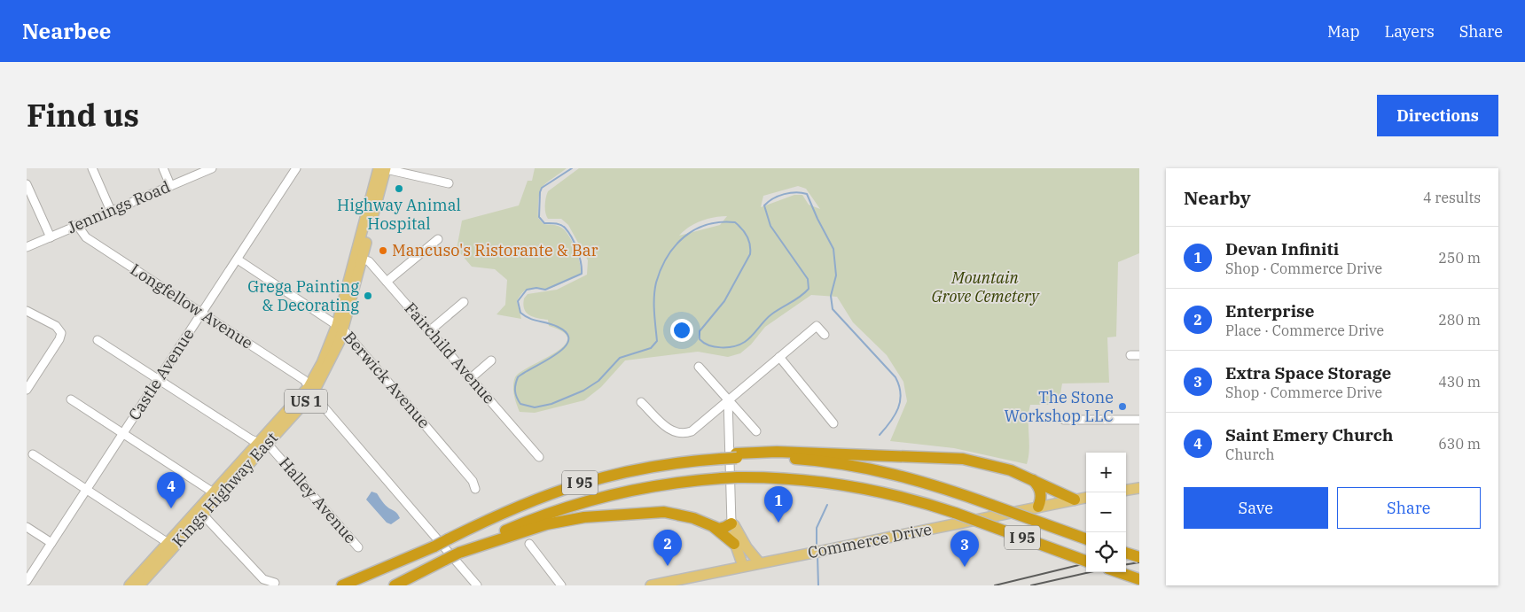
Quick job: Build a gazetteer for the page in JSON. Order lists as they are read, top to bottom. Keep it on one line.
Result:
{"streets":{"highway":["I 95"],"main road":["US 1","Kings Highway East","Commerce Drive"],"street":["Jennings Road","Longfellow Avenue","Fairchild Avenue","Castle Avenue","Berwick Avenue","Halley Avenue"]},"crossings":[["Jennings Road","Longfellow Avenue"],["Longfellow Avenue","Castle Avenue"],["Longfellow Avenue","Kings Highway East"],["Fairchild Avenue","Kings Highway East"],["Castle Avenue","Berwick Avenue"],["Castle Avenue","Halley Avenue"],["Berwick Avenue","Kings Highway East"],["Kings Highway East","Halley Avenue"]],"parks":["Mountain Grove Cemetery"],"places":["Highway Animal Hospital","Mancuso's Ristorante & Bar","Grega Painting & Decorating","The Stone Workshop LLC"],"page":{"header":"Nearbee","nav":["Map","Layers","Share"],"title":"Find us","buttons":["Directions",["Save","Share"]],"heading":["Nearby","4 results"],"list":[{"mark":"1","name":"Devan Infiniti","note":"Shop · Commerce Drive","value":"250 m"},{"mark":"2","name":"Enterprise","note":"Place · Commerce Drive","value":"280 m"},{"mark":"3","name":"Extra Space Storage","note":"Shop · Commerce Drive","value":"430 m"},{"mark":"4","name":"Saint Emery Church","note":"Church","value":"630 m"}],"map_buttons":["+","−"],"pins":["4","1","2","3"]}}
